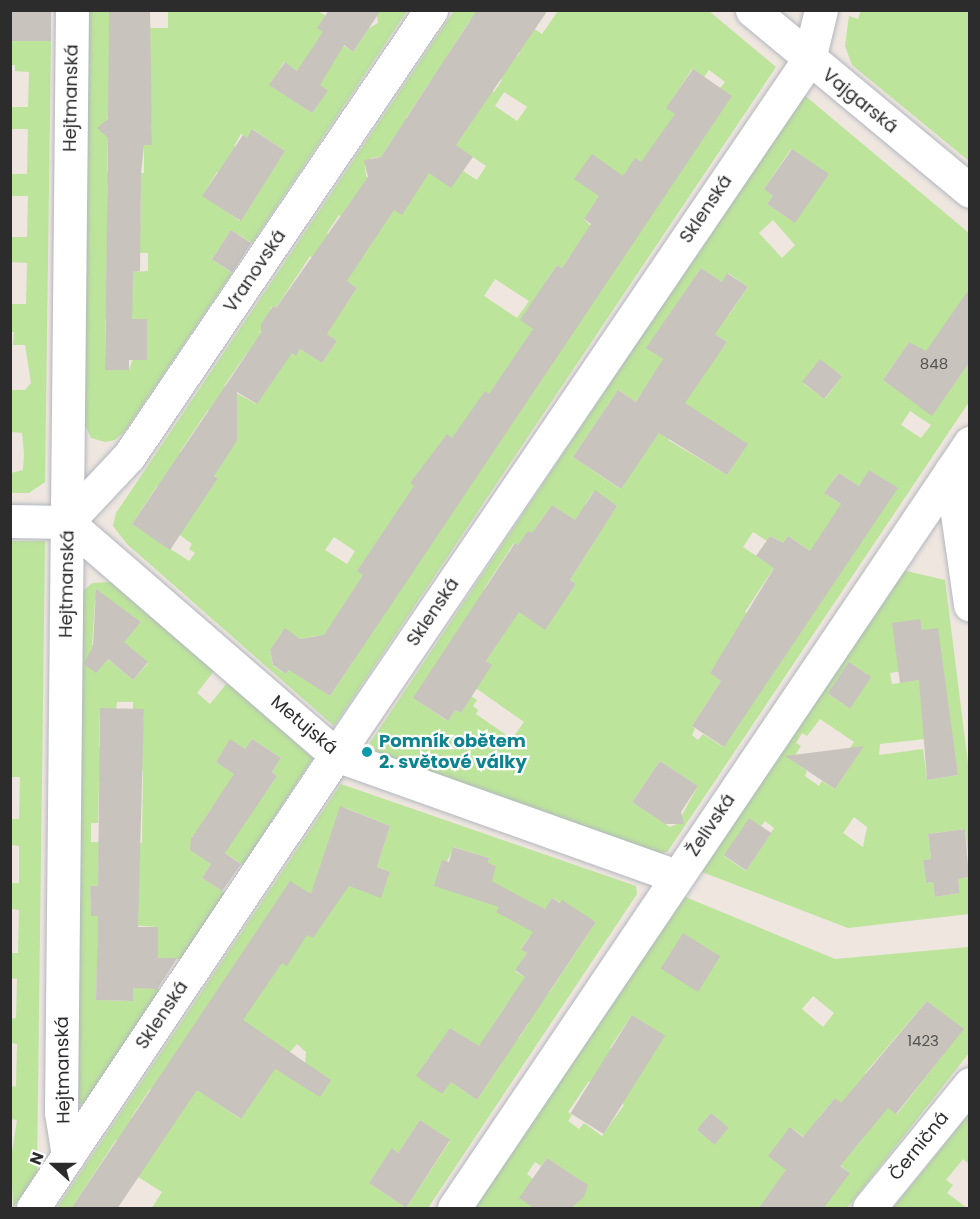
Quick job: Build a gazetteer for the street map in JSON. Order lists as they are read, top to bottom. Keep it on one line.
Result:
{"streets":{"street":["Hejtmanská","Vajgarská","Sklenská","Vranovská","Metujská","Želivská","Černičná"]},"crossings":[["Hejtmanská","Sklenská"],["Hejtmanská","Vranovská"],["Hejtmanská","Metujská"],["Vajgarská","Sklenská"],["Sklenská","Metujská"],["Vranovská","Metujská"],["Metujská","Želivská"]],"places":["Pomník obětem 2. světové války"],"house_numbers":["848","1423"],"north":"left"}
